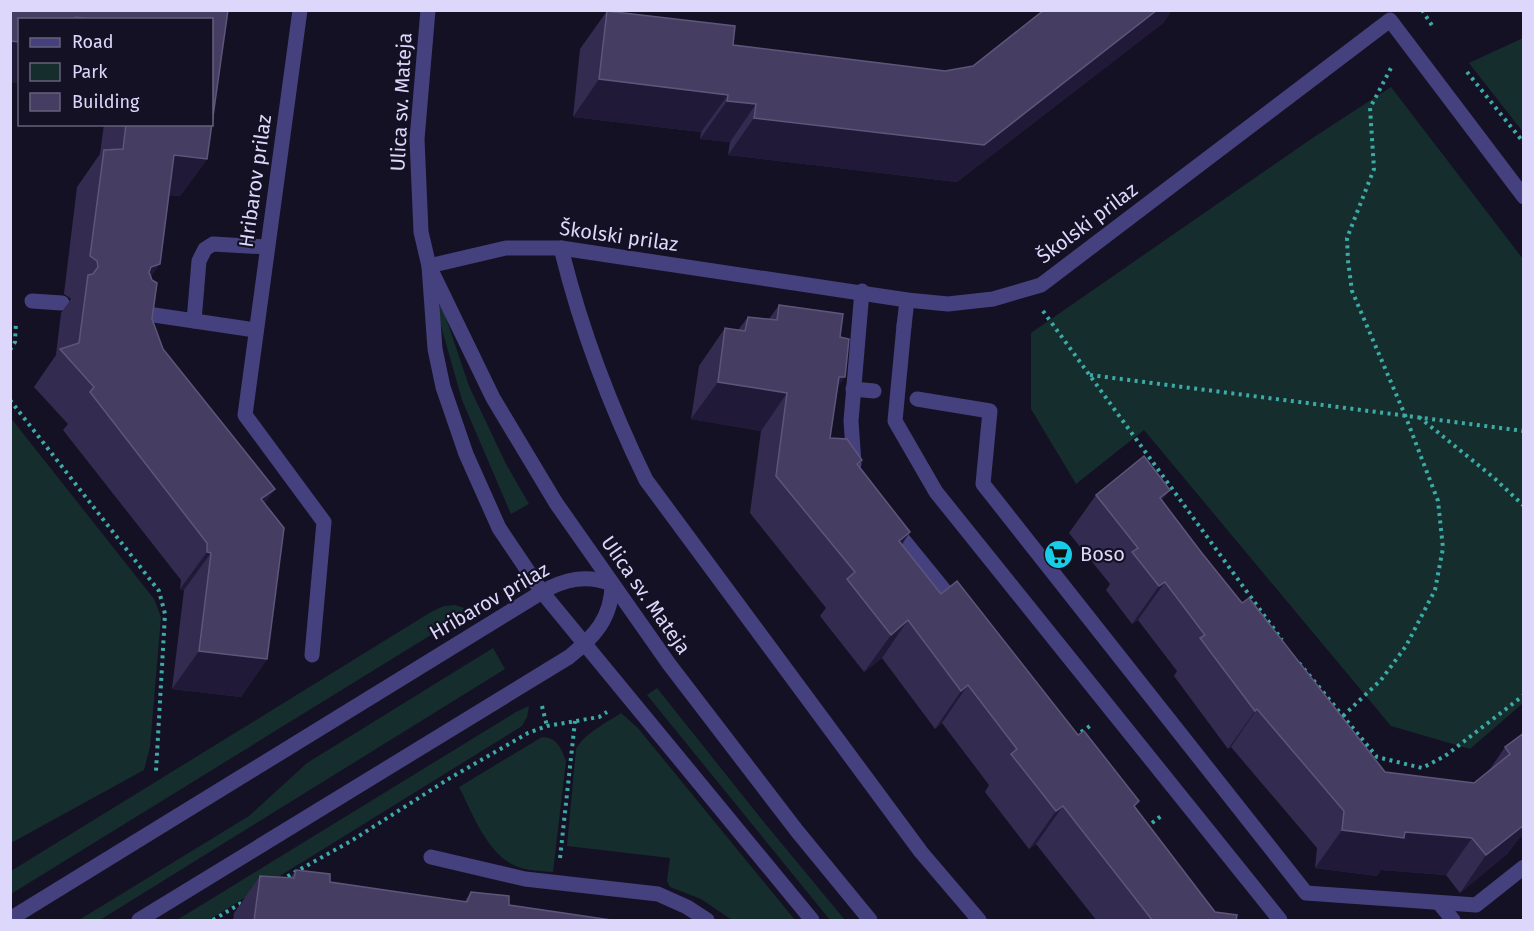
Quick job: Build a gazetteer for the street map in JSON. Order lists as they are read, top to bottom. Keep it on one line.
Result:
{"streets":{"street":["Ulica sv. Mateja","Hribarov prilaz","Školski prilaz"]},"crossings":[["Ulica sv. Mateja","Hribarov prilaz"],["Ulica sv. Mateja","Školski prilaz"]],"places":{"supermarket":["Boso"]},"legend":["Road","Park","Building"]}
